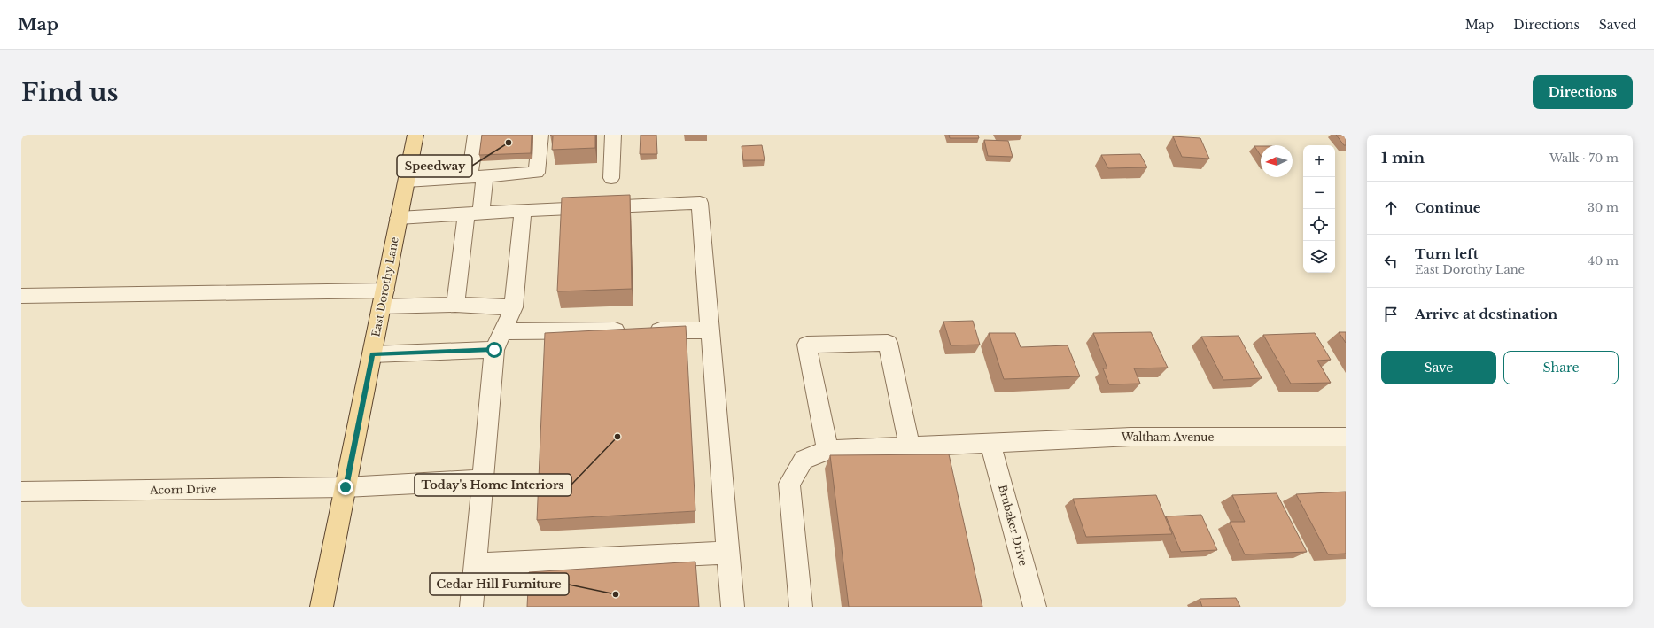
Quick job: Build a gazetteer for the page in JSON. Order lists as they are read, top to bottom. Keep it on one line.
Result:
{"streets":{"main road":["East Dorothy Lane"],"street":["Waltham Avenue","Acorn Drive","Brubaker Drive"]},"crossings":[["East Dorothy Lane","Acorn Drive"],["Waltham Avenue","Brubaker Drive"]],"places":["Speedway","Today's Home Interiors","Cedar Hill Furniture"],"north":"left","page":{"header":"Map","nav":["Map","Directions","Saved"],"buttons":["Directions",["Save","Share"]],"title":"Find us","heading":["1 min","Walk · 70 m"],"map_buttons":["+","−"],"list":[["Continue","30 m"],["Turn left","East Dorothy Lane","40 m"],"Arrive at destination"]}}
